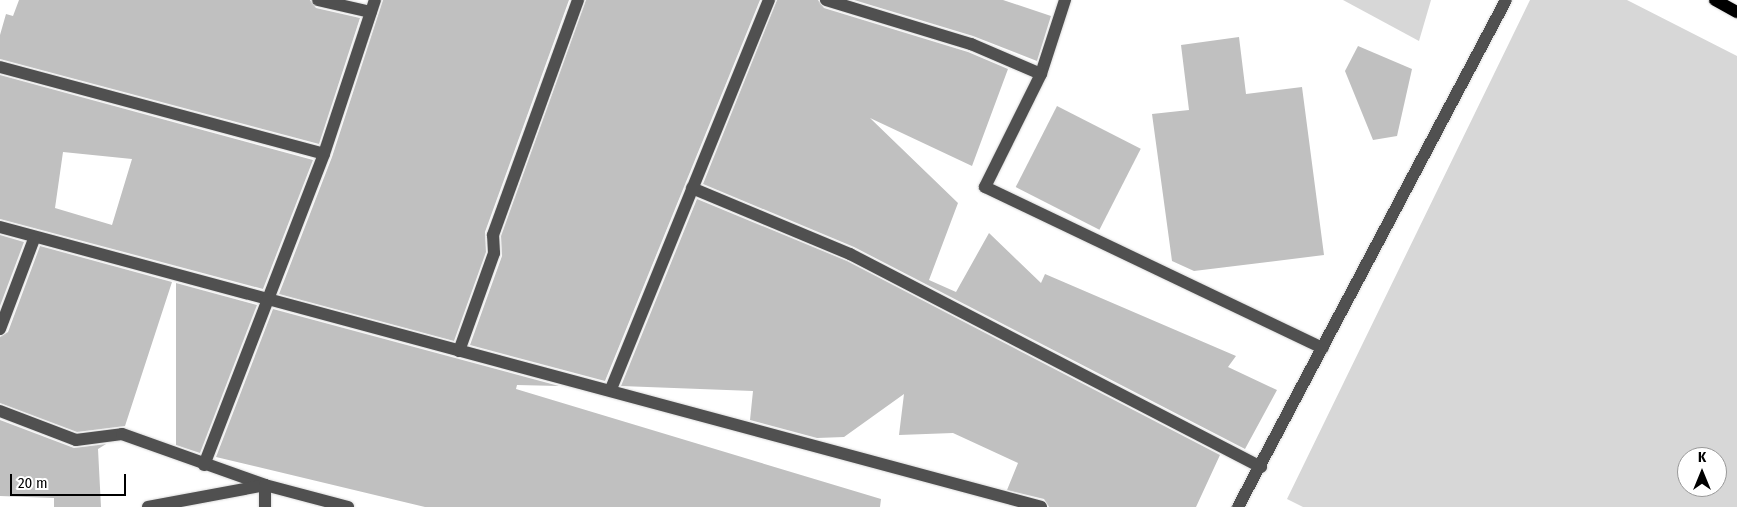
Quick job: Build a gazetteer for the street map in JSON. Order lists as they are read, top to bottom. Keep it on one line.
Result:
{"scale_bar":"20 m","north":"top"}
